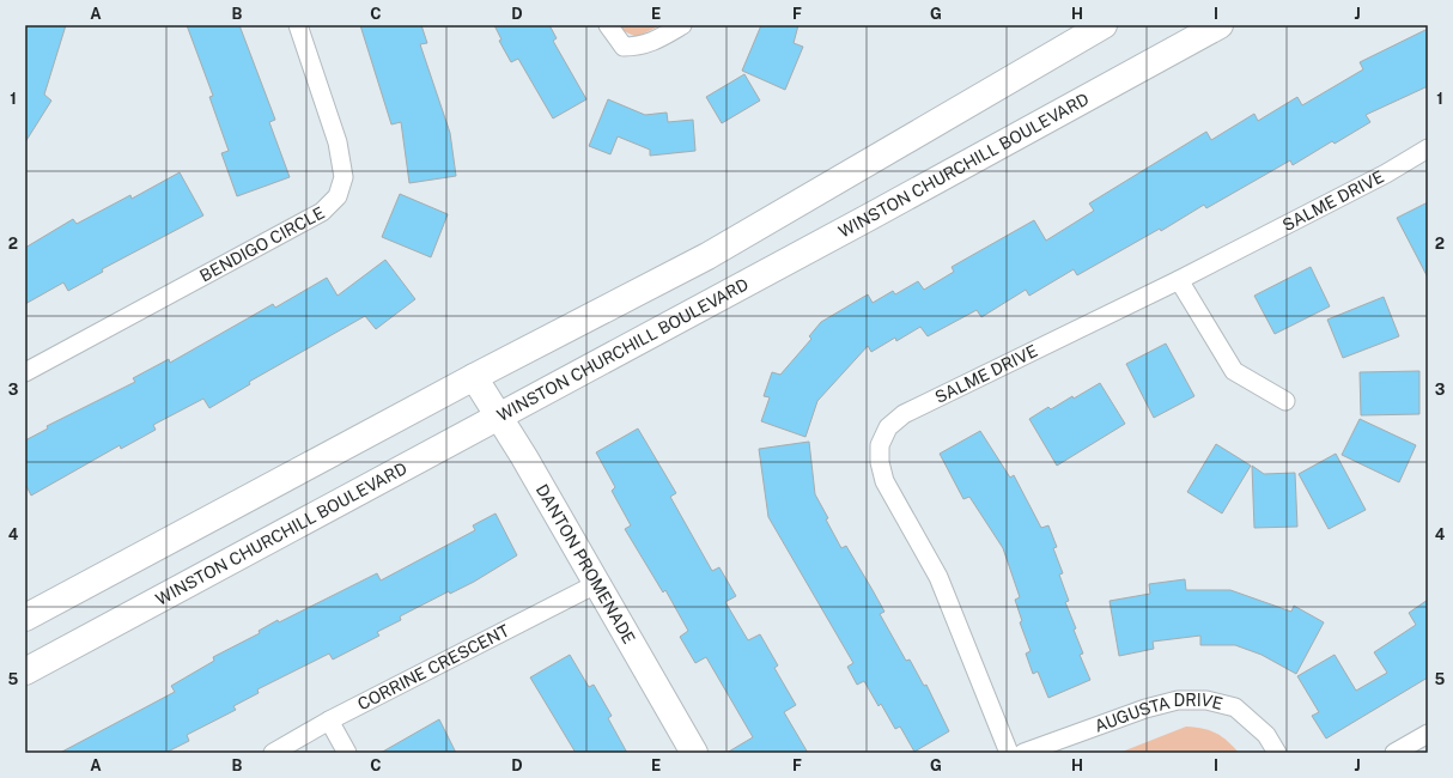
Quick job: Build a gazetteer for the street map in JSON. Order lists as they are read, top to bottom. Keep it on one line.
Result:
{"streets":{"main road":["WINSTON CHURCHILL BOULEVARD","DANTON PROMENADE"],"street":["SALME DRIVE","BENDIGO CIRCLE","CORRINE CRESCENT","AUGUSTA DRIVE"]},"crossings":[["WINSTON CHURCHILL BOULEVARD","DANTON PROMENADE"],["DANTON PROMENADE","CORRINE CRESCENT"]],"grid":{"columns":["A","B","C","D","E","F","G","H","I","J"],"rows":["1","2","3","4","5"]}}
